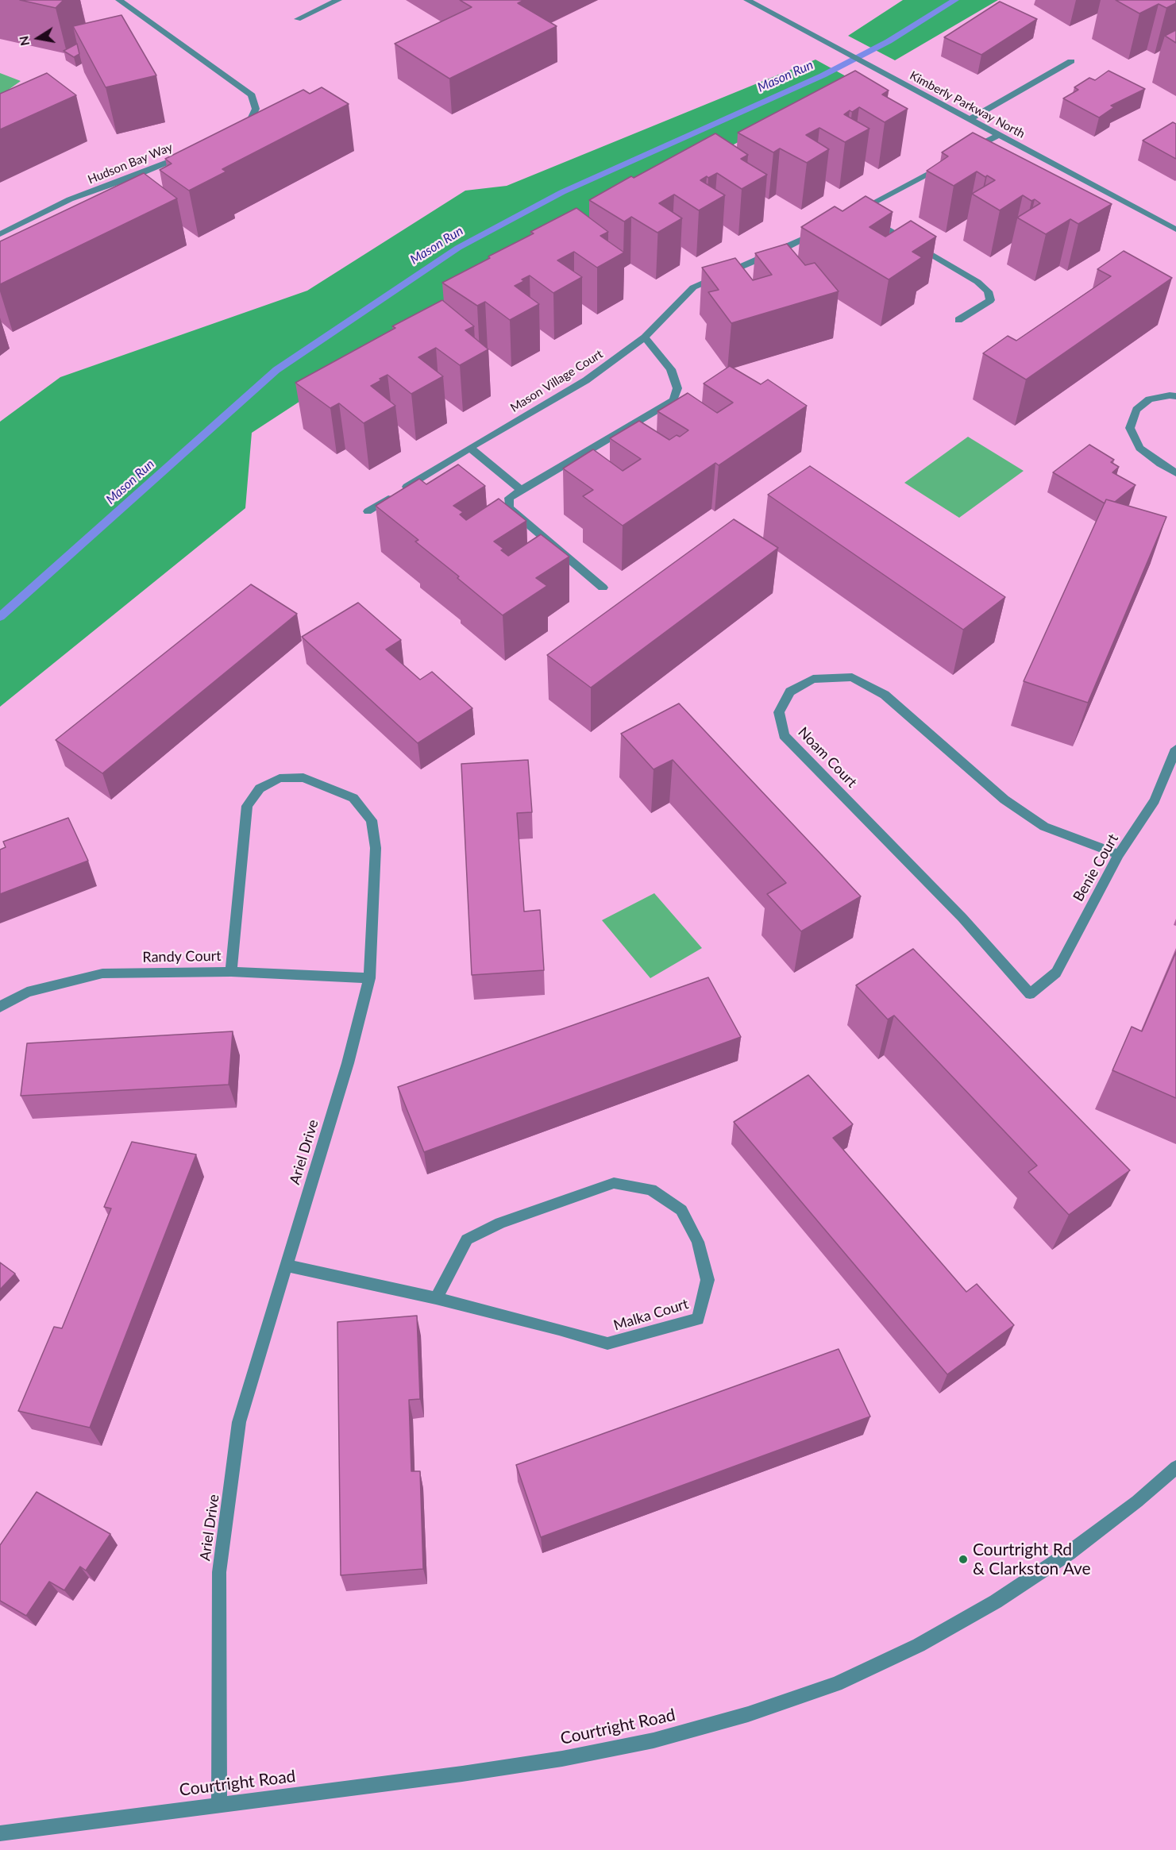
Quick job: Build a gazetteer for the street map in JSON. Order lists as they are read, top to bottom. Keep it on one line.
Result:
{"streets":{"street":["Kimberly Parkway North","Hudson Bay Way","Mason Village Court","Noam Court","Benie Court","Randy Court","Ariel Drive","Malka Court","Courtright Road"]},"crossings":[["Noam Court","Benie Court"],["Randy Court","Ariel Drive"],["Ariel Drive","Malka Court"],["Ariel Drive","Courtright Road"]],"water":["Mason Run"],"places":["Courtright Rd & Clarkston Ave"],"north":"left"}
